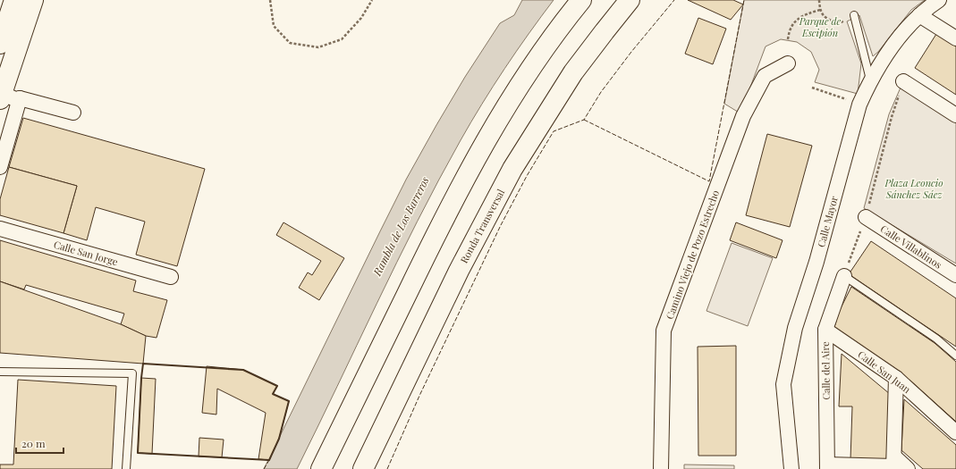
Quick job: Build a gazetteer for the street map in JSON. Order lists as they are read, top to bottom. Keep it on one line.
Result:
{"streets":{"main road":["Ronda Transversal"],"street":["Calle Mayor","Calle Villablinos","Calle San Jorge","Camino Viejo de Pozo Estrecho","Calle del Aire","Calle San Juan"]},"crossings":[["Calle del Aire","Calle San Juan"]],"water":["Rambla de Los Barreros"],"parks":["Parque de Escipión","Plaza Leoncio Sánchez Sáez"],"scale_bar":"20 m"}
